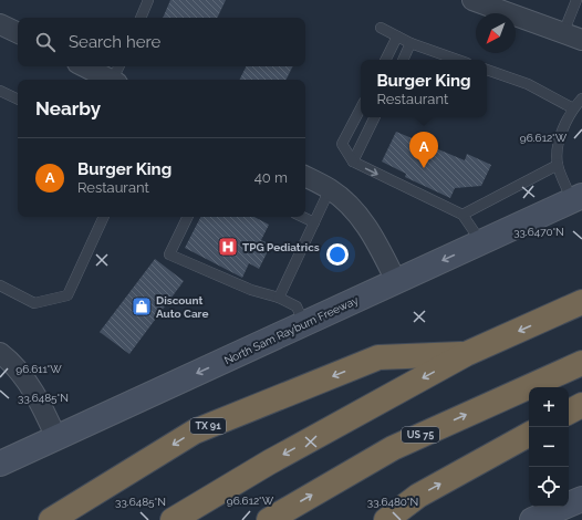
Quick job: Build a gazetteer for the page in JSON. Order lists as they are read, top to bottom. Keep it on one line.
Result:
{"streets":{"highway":["TX 91","US 75"],"main road":["North Sam Rayburn Freeway"]},"one_way":["North Sam Rayburn Freeway"],"places":{"hospital":["TPG Pediatrics"],"shop":["Discount Auto Care"]},"north":"bottom left","page":{"search":"Search here","popup":["Burger King","Restaurant"],"heading":"Nearby","pins":"A","list":[{"mark":"A","name":"Burger King","note":"Restaurant","value":"40 m"}],"map_buttons":["+","−"]},"coordinates":["96.612°W","33.6470°N","96.611°W","33.6485°N","33.6480°N"]}
